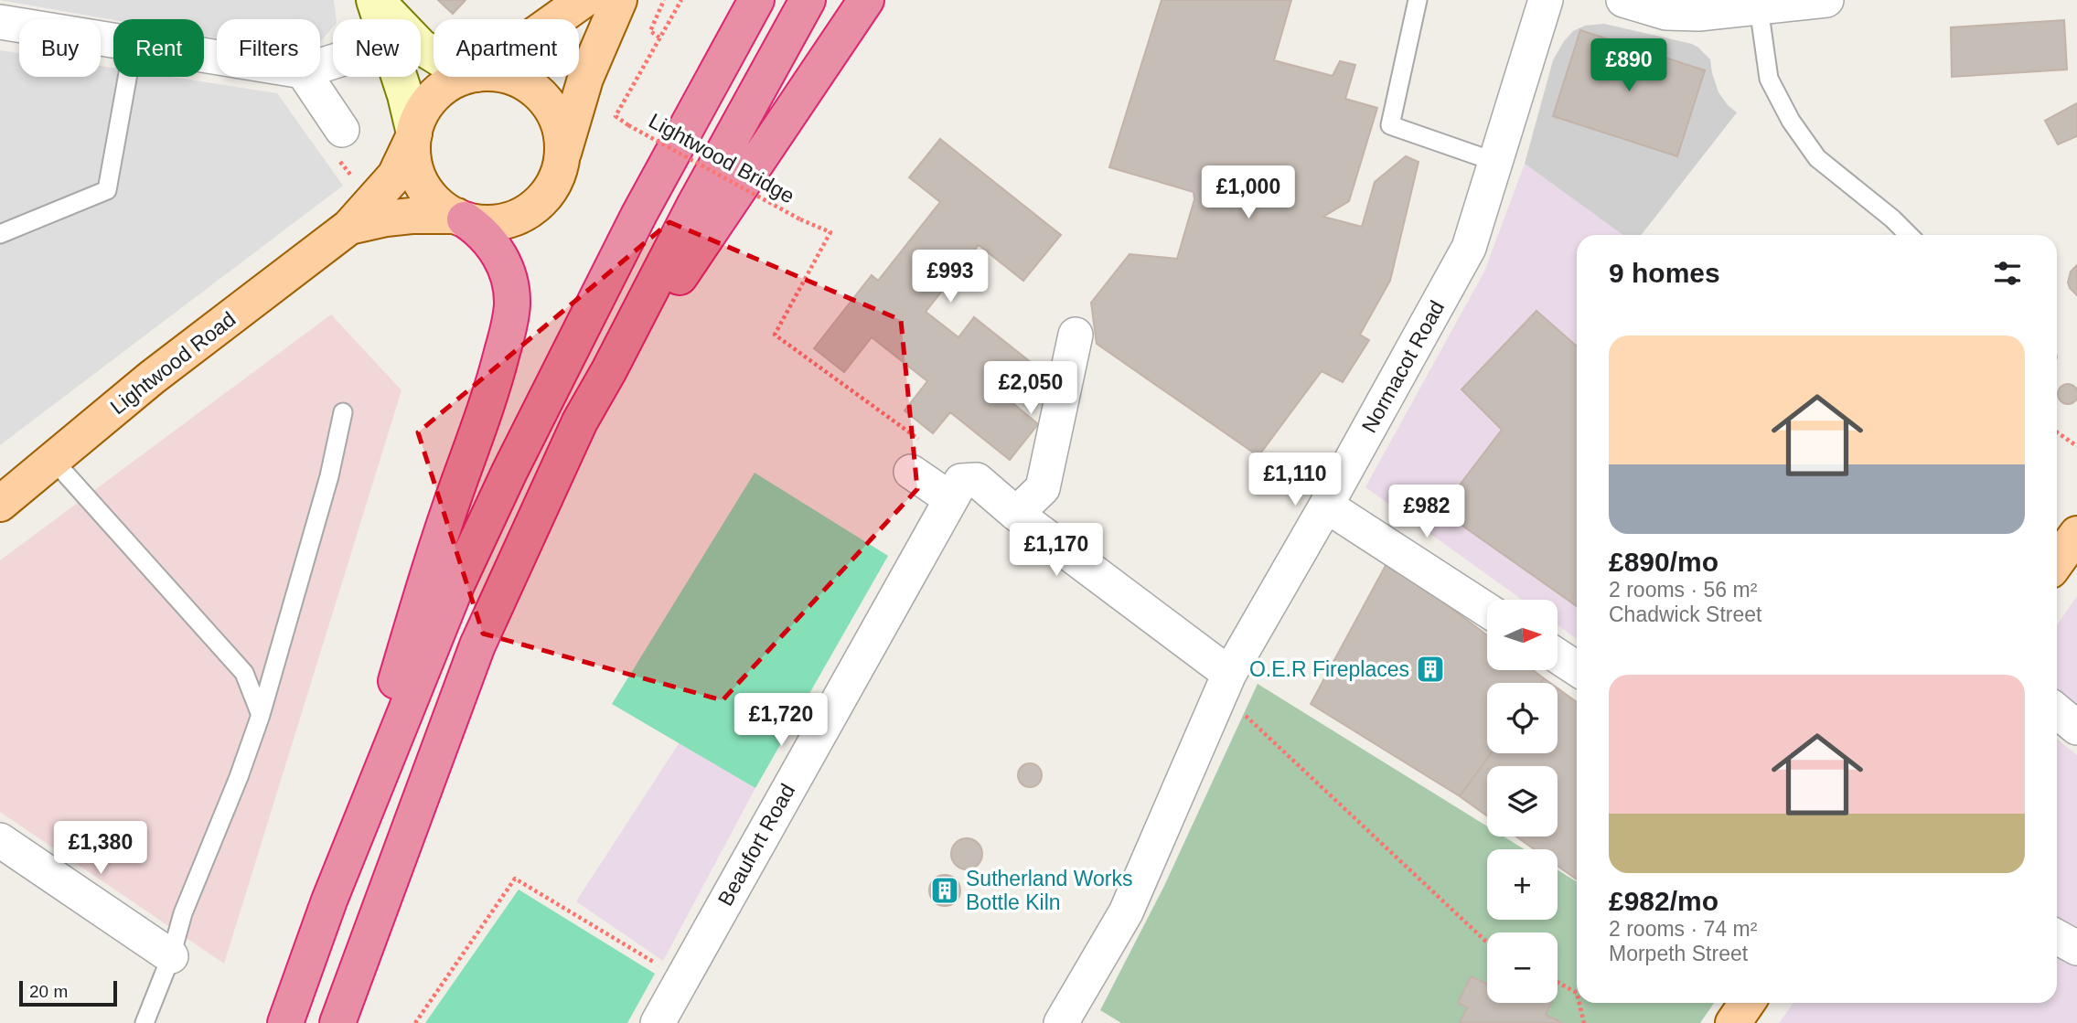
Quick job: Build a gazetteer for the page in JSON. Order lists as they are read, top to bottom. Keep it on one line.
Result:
{"streets":{"main road":["Lightwood Road"],"street":["Normacot Road","Beaufort Road"],"path":["Lightwood Bridge"]},"places":{"building":["O.E.R Fireplaces","Sutherland Works Bottle Kiln"]},"scale_bar":"20 m","north":"right","page":{"chip":["Buy","Rent","Filters","New","Apartment"],"price":["£890","£1,000","£993","£2,050","£1,110","£982","£1,170","£1,720","£1,380"],"heading":"9 homes","list":[{"name":"£890/mo","note":"2 rooms · 56 m² · Chadwick Street"},{"name":"£982/mo","note":"2 rooms · 74 m² · Morpeth Street"}],"map_buttons":["+","−"],"scale":"20 m"}}
